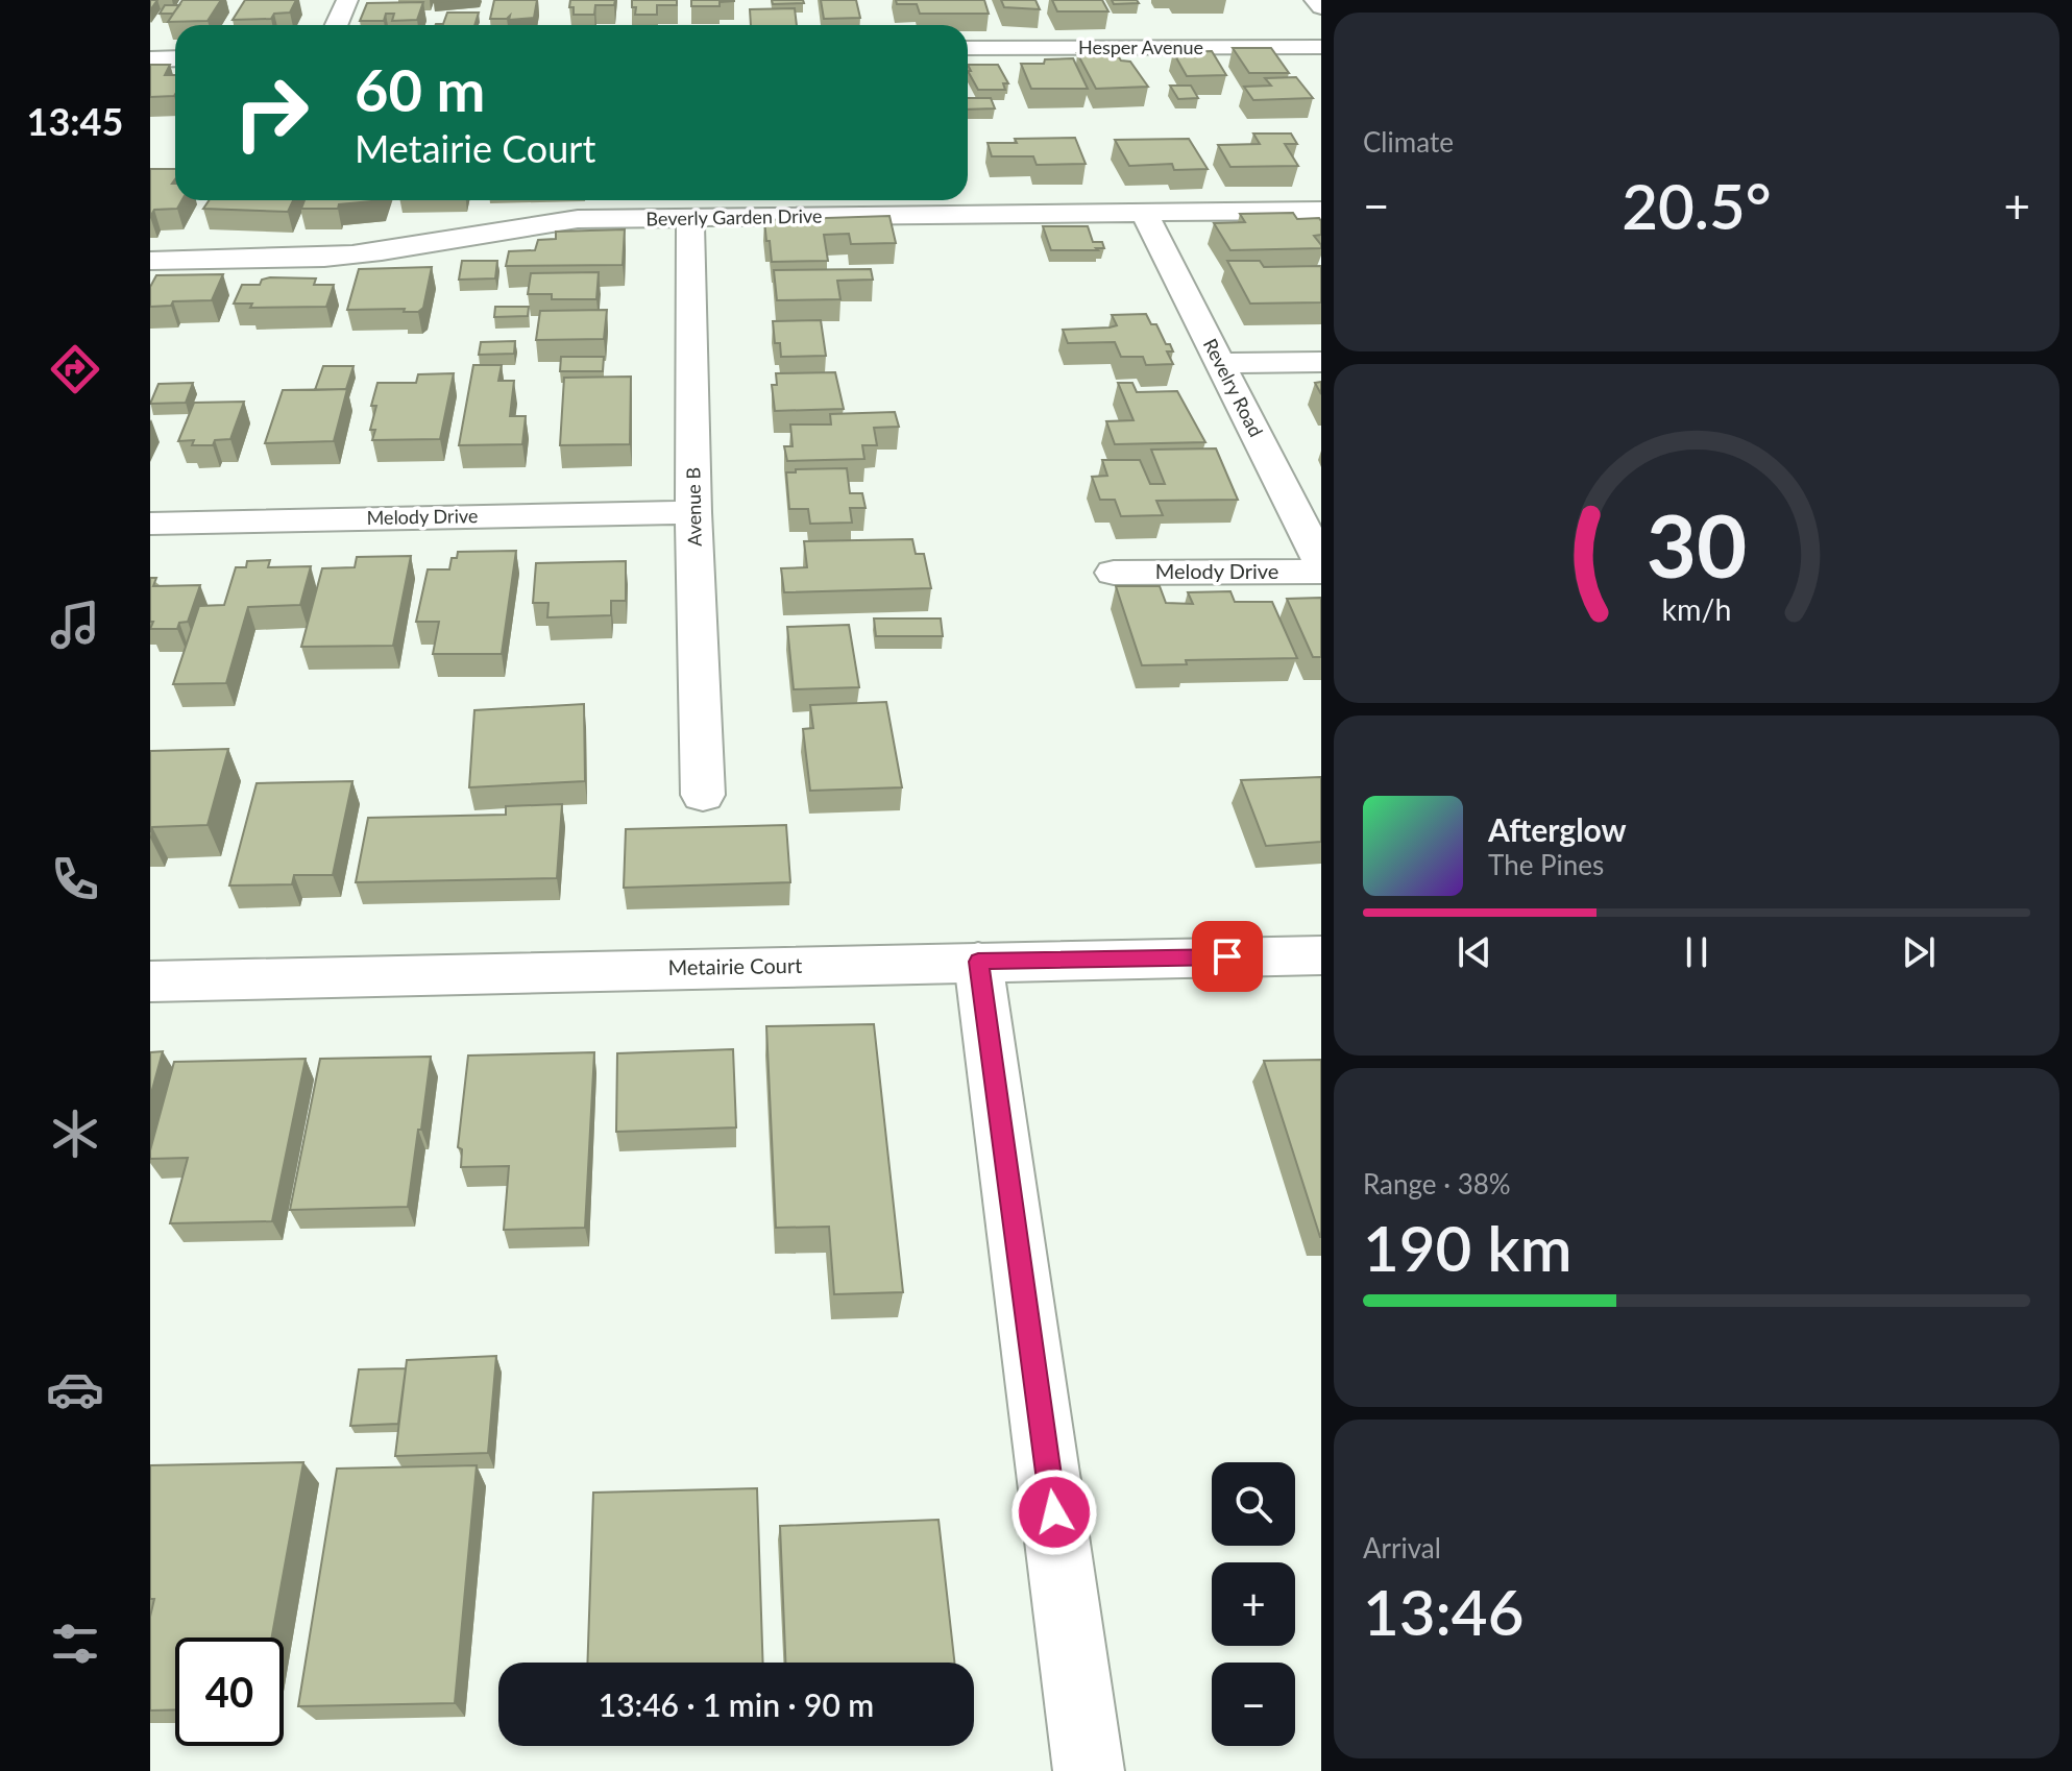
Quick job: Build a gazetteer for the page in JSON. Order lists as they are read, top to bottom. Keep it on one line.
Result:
{"streets":{"street":["Hesper Avenue","Beverly Garden Drive","Revelry Road","Avenue B","Melody Drive","Metairie Court"]},"crossings":[["Beverly Garden Drive","Revelry Road"],["Beverly Garden Drive","Avenue B"],["Avenue B","Melody Drive"]],"page":{"tabs":"13:45","tile":["Climate",["Range · 38%","190 km"],["Arrival","13:46"]],"turn":["60 m","Metairie Court"],"heat":["−","20.5°","+"],"song":["Afterglow","The Pines"],"map_buttons":["+","−"],"limit":"40","trip":"13:46 · 1 min · 90 m","gauge":["30","km/h"]}}
